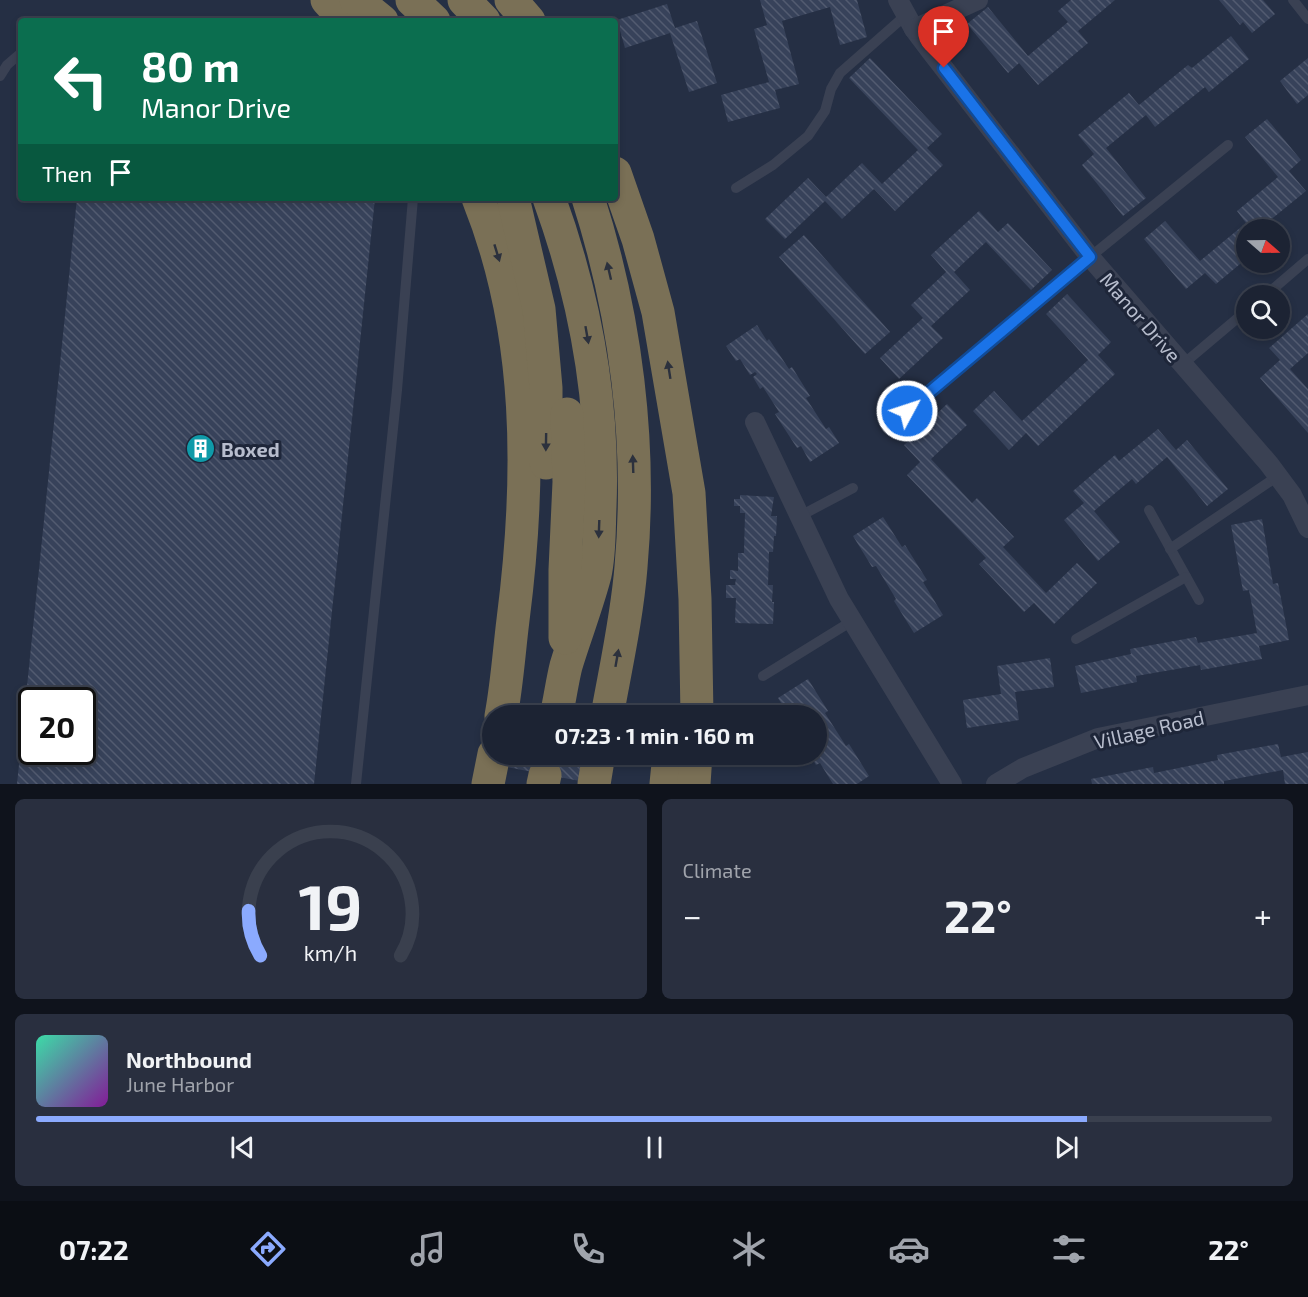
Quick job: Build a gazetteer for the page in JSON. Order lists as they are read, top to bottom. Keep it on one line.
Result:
{"streets":{"street":["Manor Drive","Village Road"]},"places":{"building":["Boxed"]},"north":"right","page":{"turn":["80 m","Manor Drive"],"then":"Then","limit":"20","trip":"07:23 · 1 min · 160 m","tile":"Climate","heat":["−","22°","+"],"song":["Northbound","June Harbor"],"tabs":["07:22","22°"],"gauge":["19","km/h"]}}
